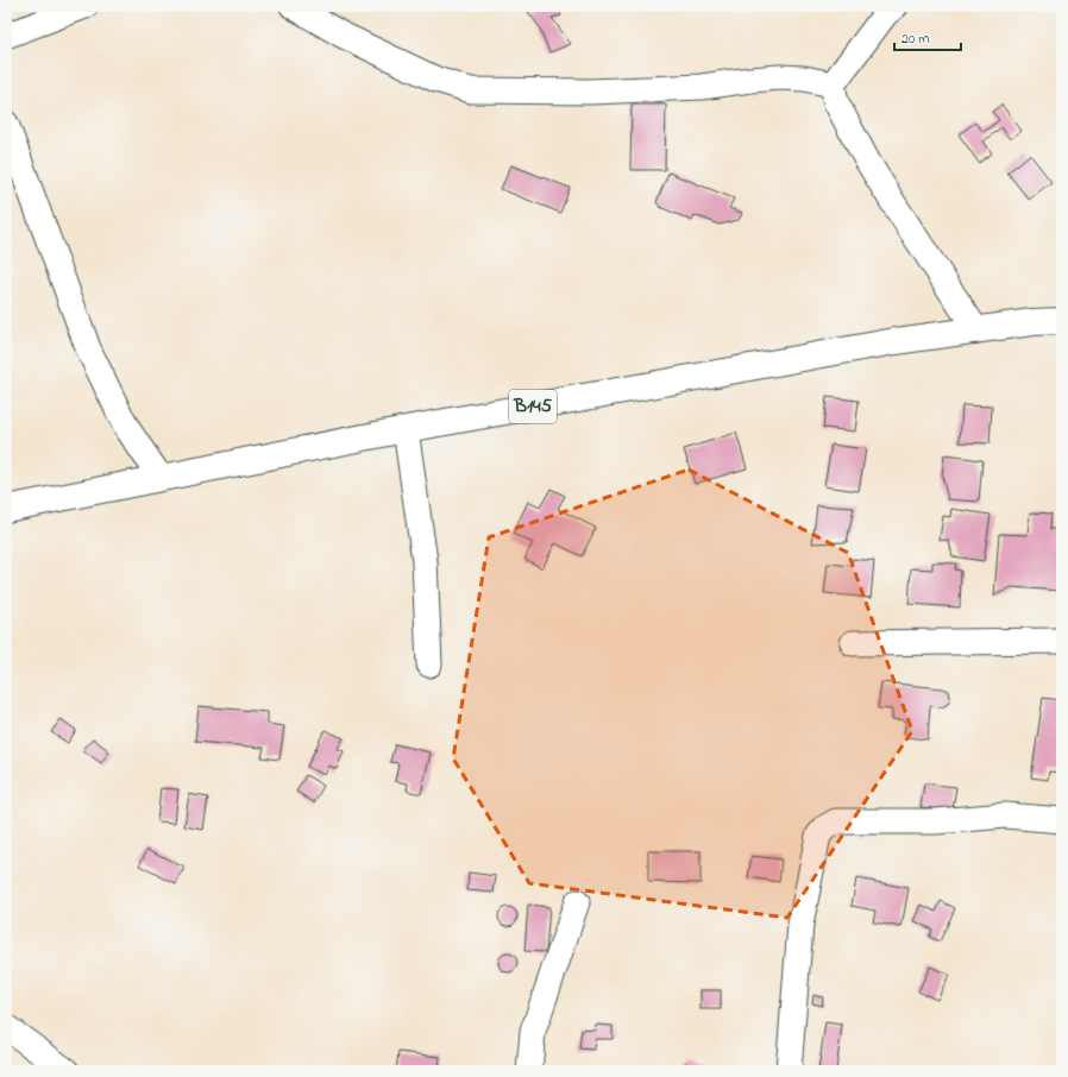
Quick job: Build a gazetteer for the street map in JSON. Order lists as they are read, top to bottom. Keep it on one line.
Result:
{"streets":{"main road":["B145"]},"scale_bar":"20 m"}
